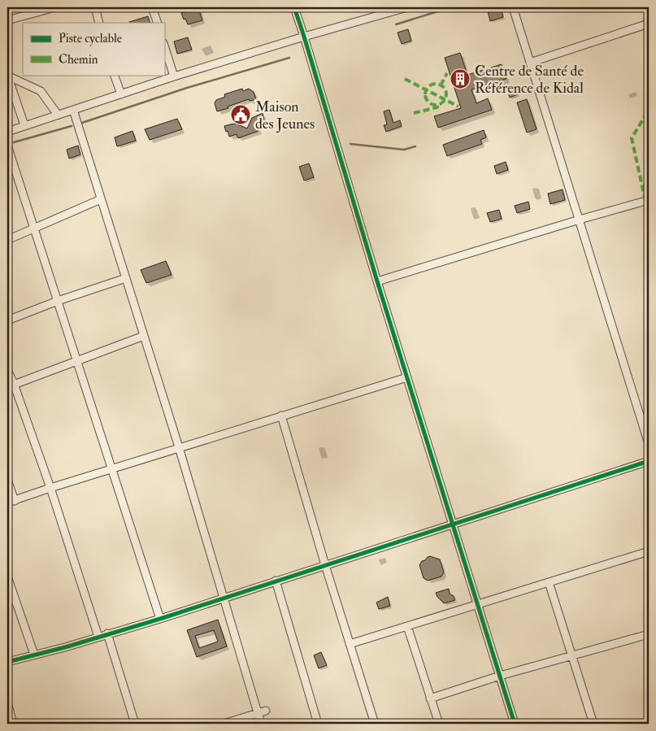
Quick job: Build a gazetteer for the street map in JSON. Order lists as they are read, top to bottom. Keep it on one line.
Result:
{"places":{"building":["Centre de Santé de Référence de Kidal"],"public building":["Maison des Jeunes"]},"legend":["Piste cyclable","Chemin"]}
